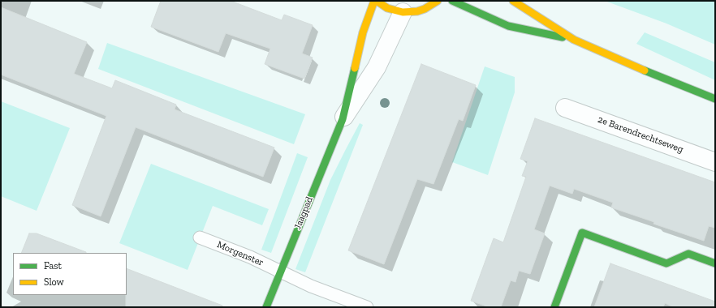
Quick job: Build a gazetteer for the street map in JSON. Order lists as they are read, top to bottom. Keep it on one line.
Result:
{"streets":{"street":["2e Barendrechtseweg","Jaagpad"],"lane":["Morgenster"]},"crossings":[["Jaagpad","Morgenster"]],"legend":["Fast","Slow"]}
